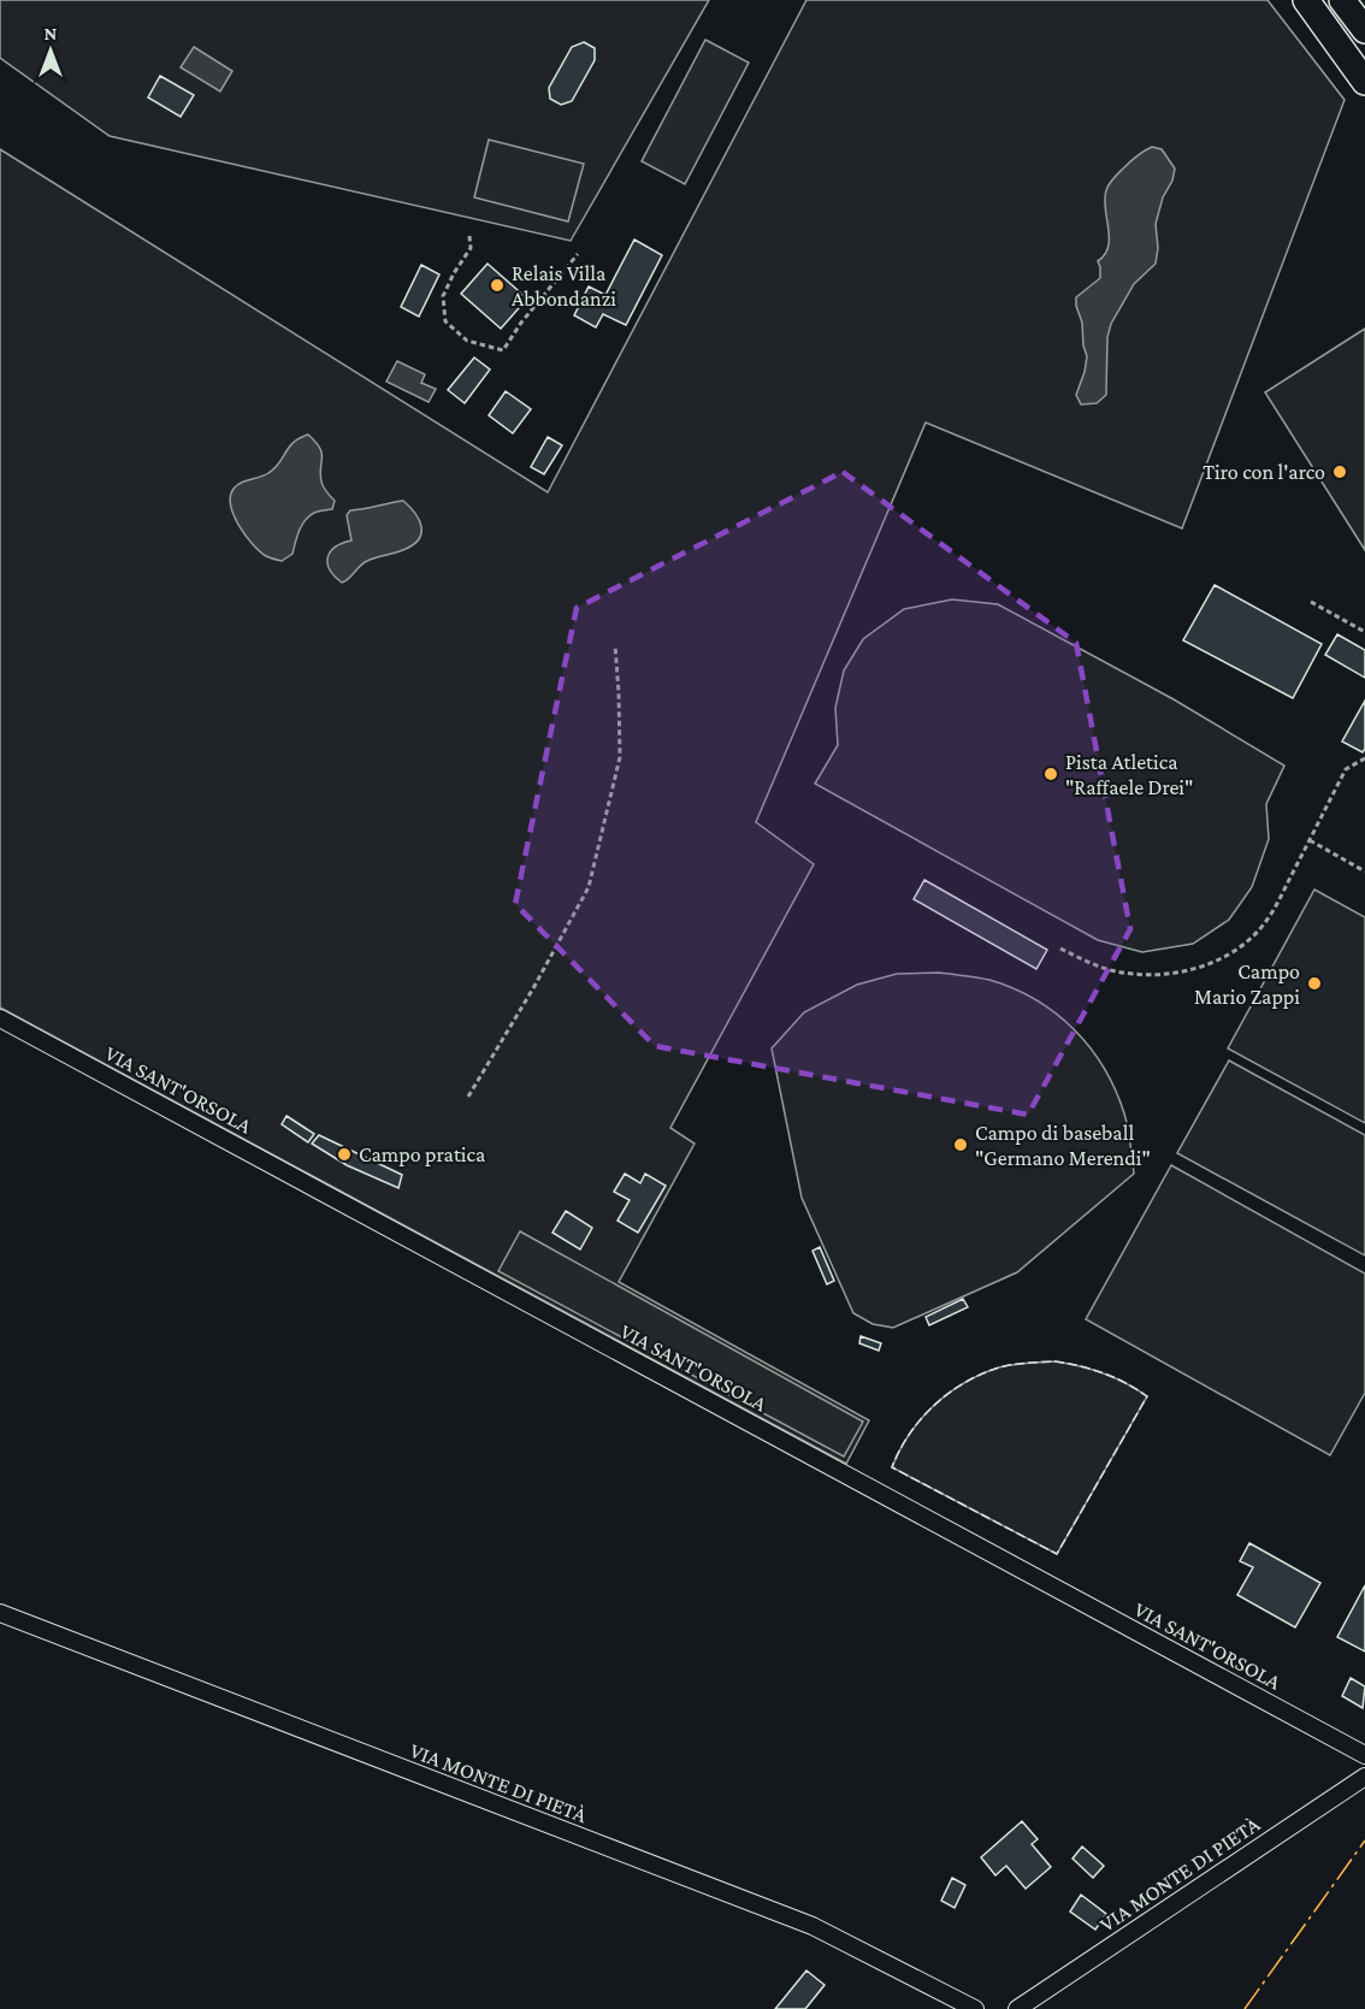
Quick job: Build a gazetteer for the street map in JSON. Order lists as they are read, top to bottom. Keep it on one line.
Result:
{"streets":{"street":["VIA SANT'ORSOLA","VIA MONTE DI PIETÀ"]},"places":["Relais Villa Abbondanzi","Tiro con l'arco","Pista Atletica \"Raffaele Drei\"","Campo Mario Zappi","Campo di baseball \"Germano Merendi\"","Campo pratica"],"north":"top"}
